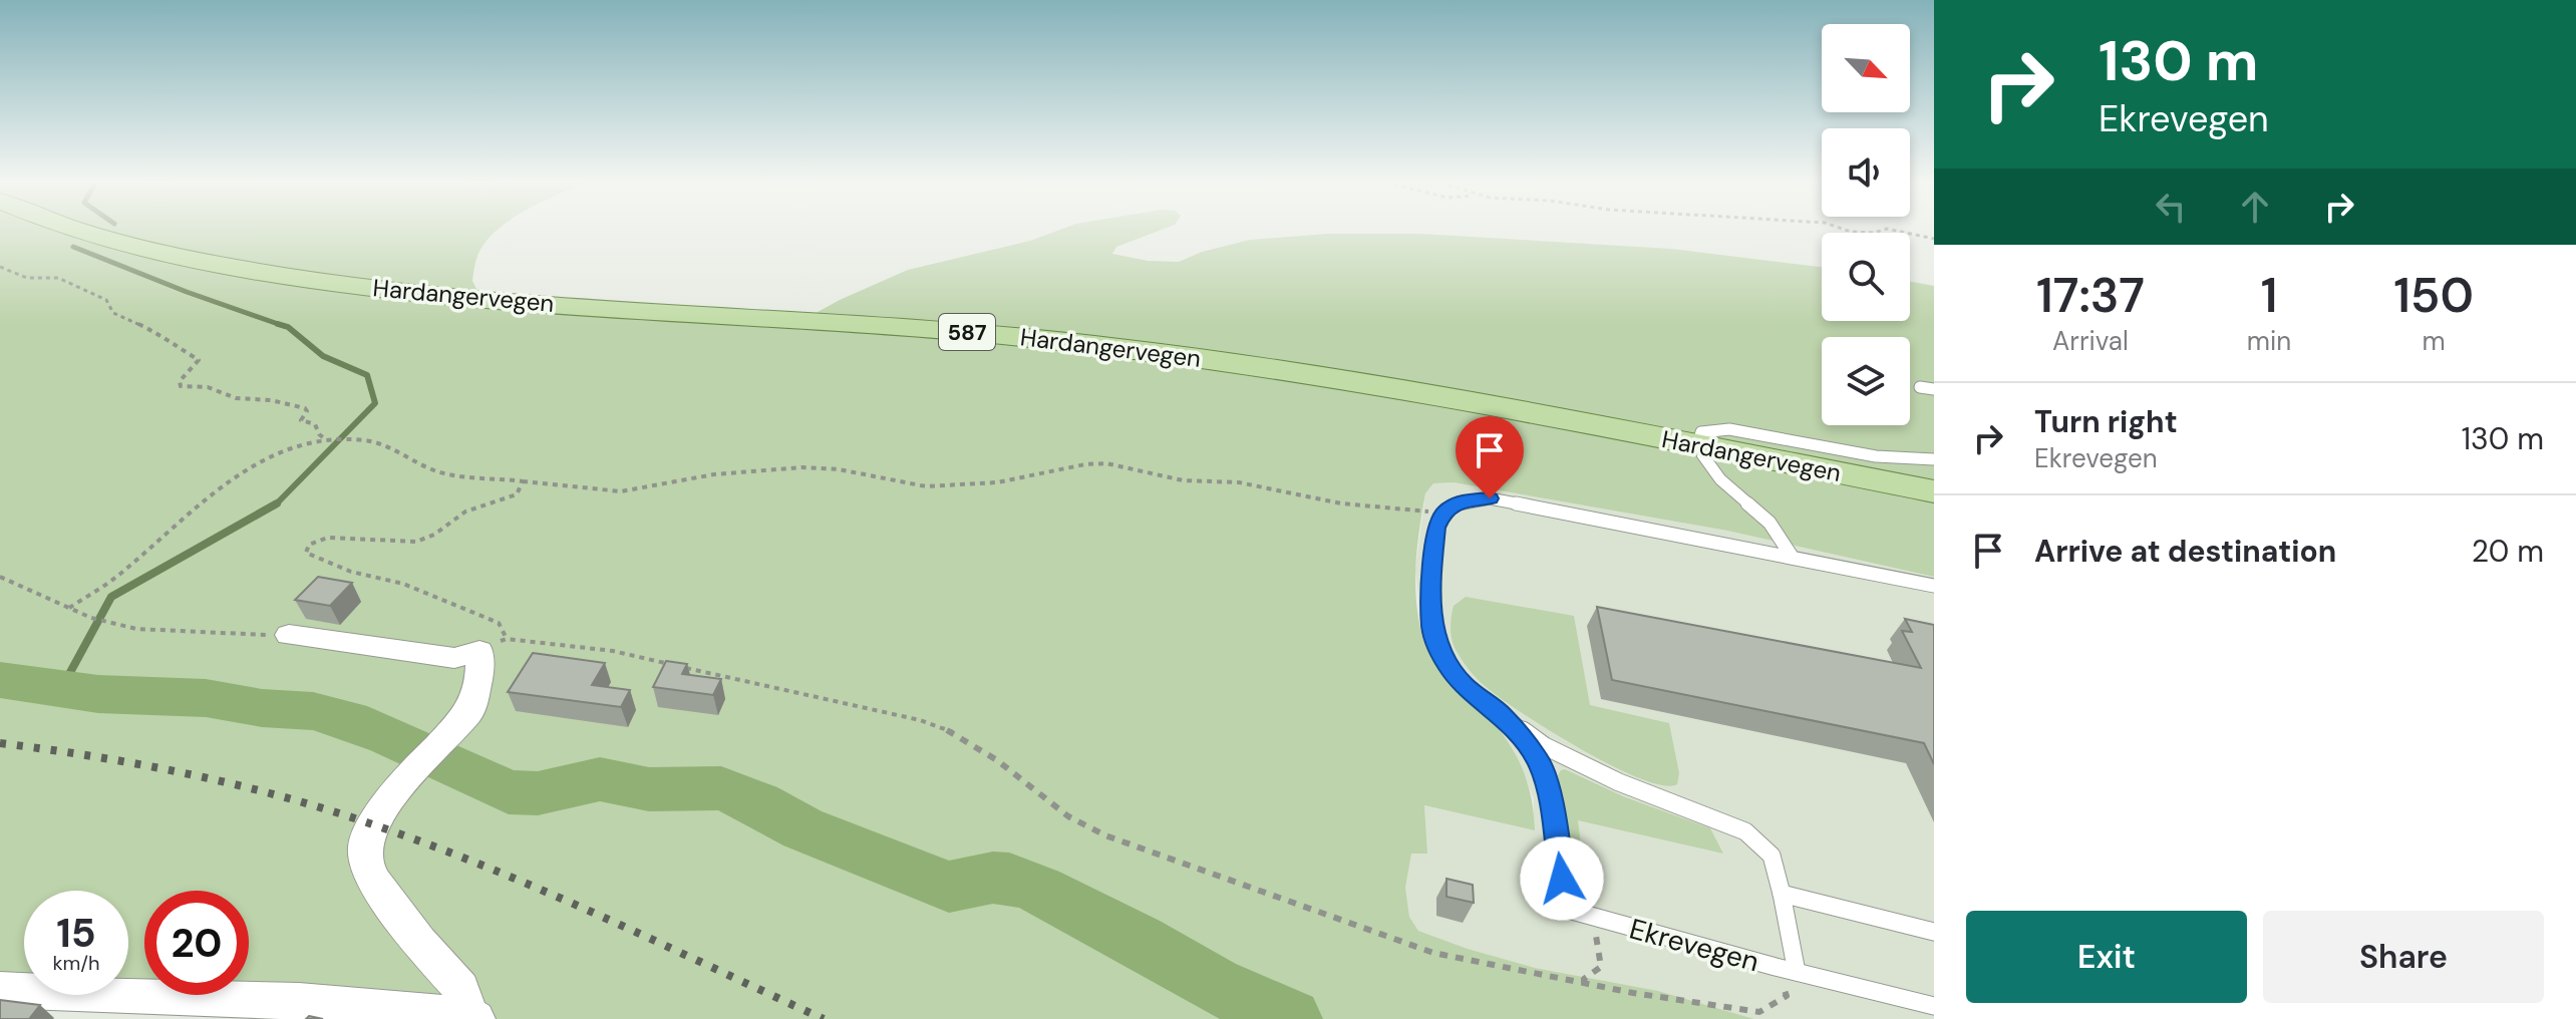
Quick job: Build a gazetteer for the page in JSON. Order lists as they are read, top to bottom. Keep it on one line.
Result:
{"streets":{"main road":["Hardangervegen","587"],"lane":["Ekrevegen"]},"north":"bottom right","page":{"turn":["130 m","Ekrevegen"],"eta":["17:37","Arrival","1","min","150","m"],"list":[{"name":"Turn right","note":"Ekrevegen","value":"130 m"},{"name":"Arrive at destination","value":"20 m"}],"speed":"15 km/h","limit":"20","buttons":["Exit","Share"]}}
